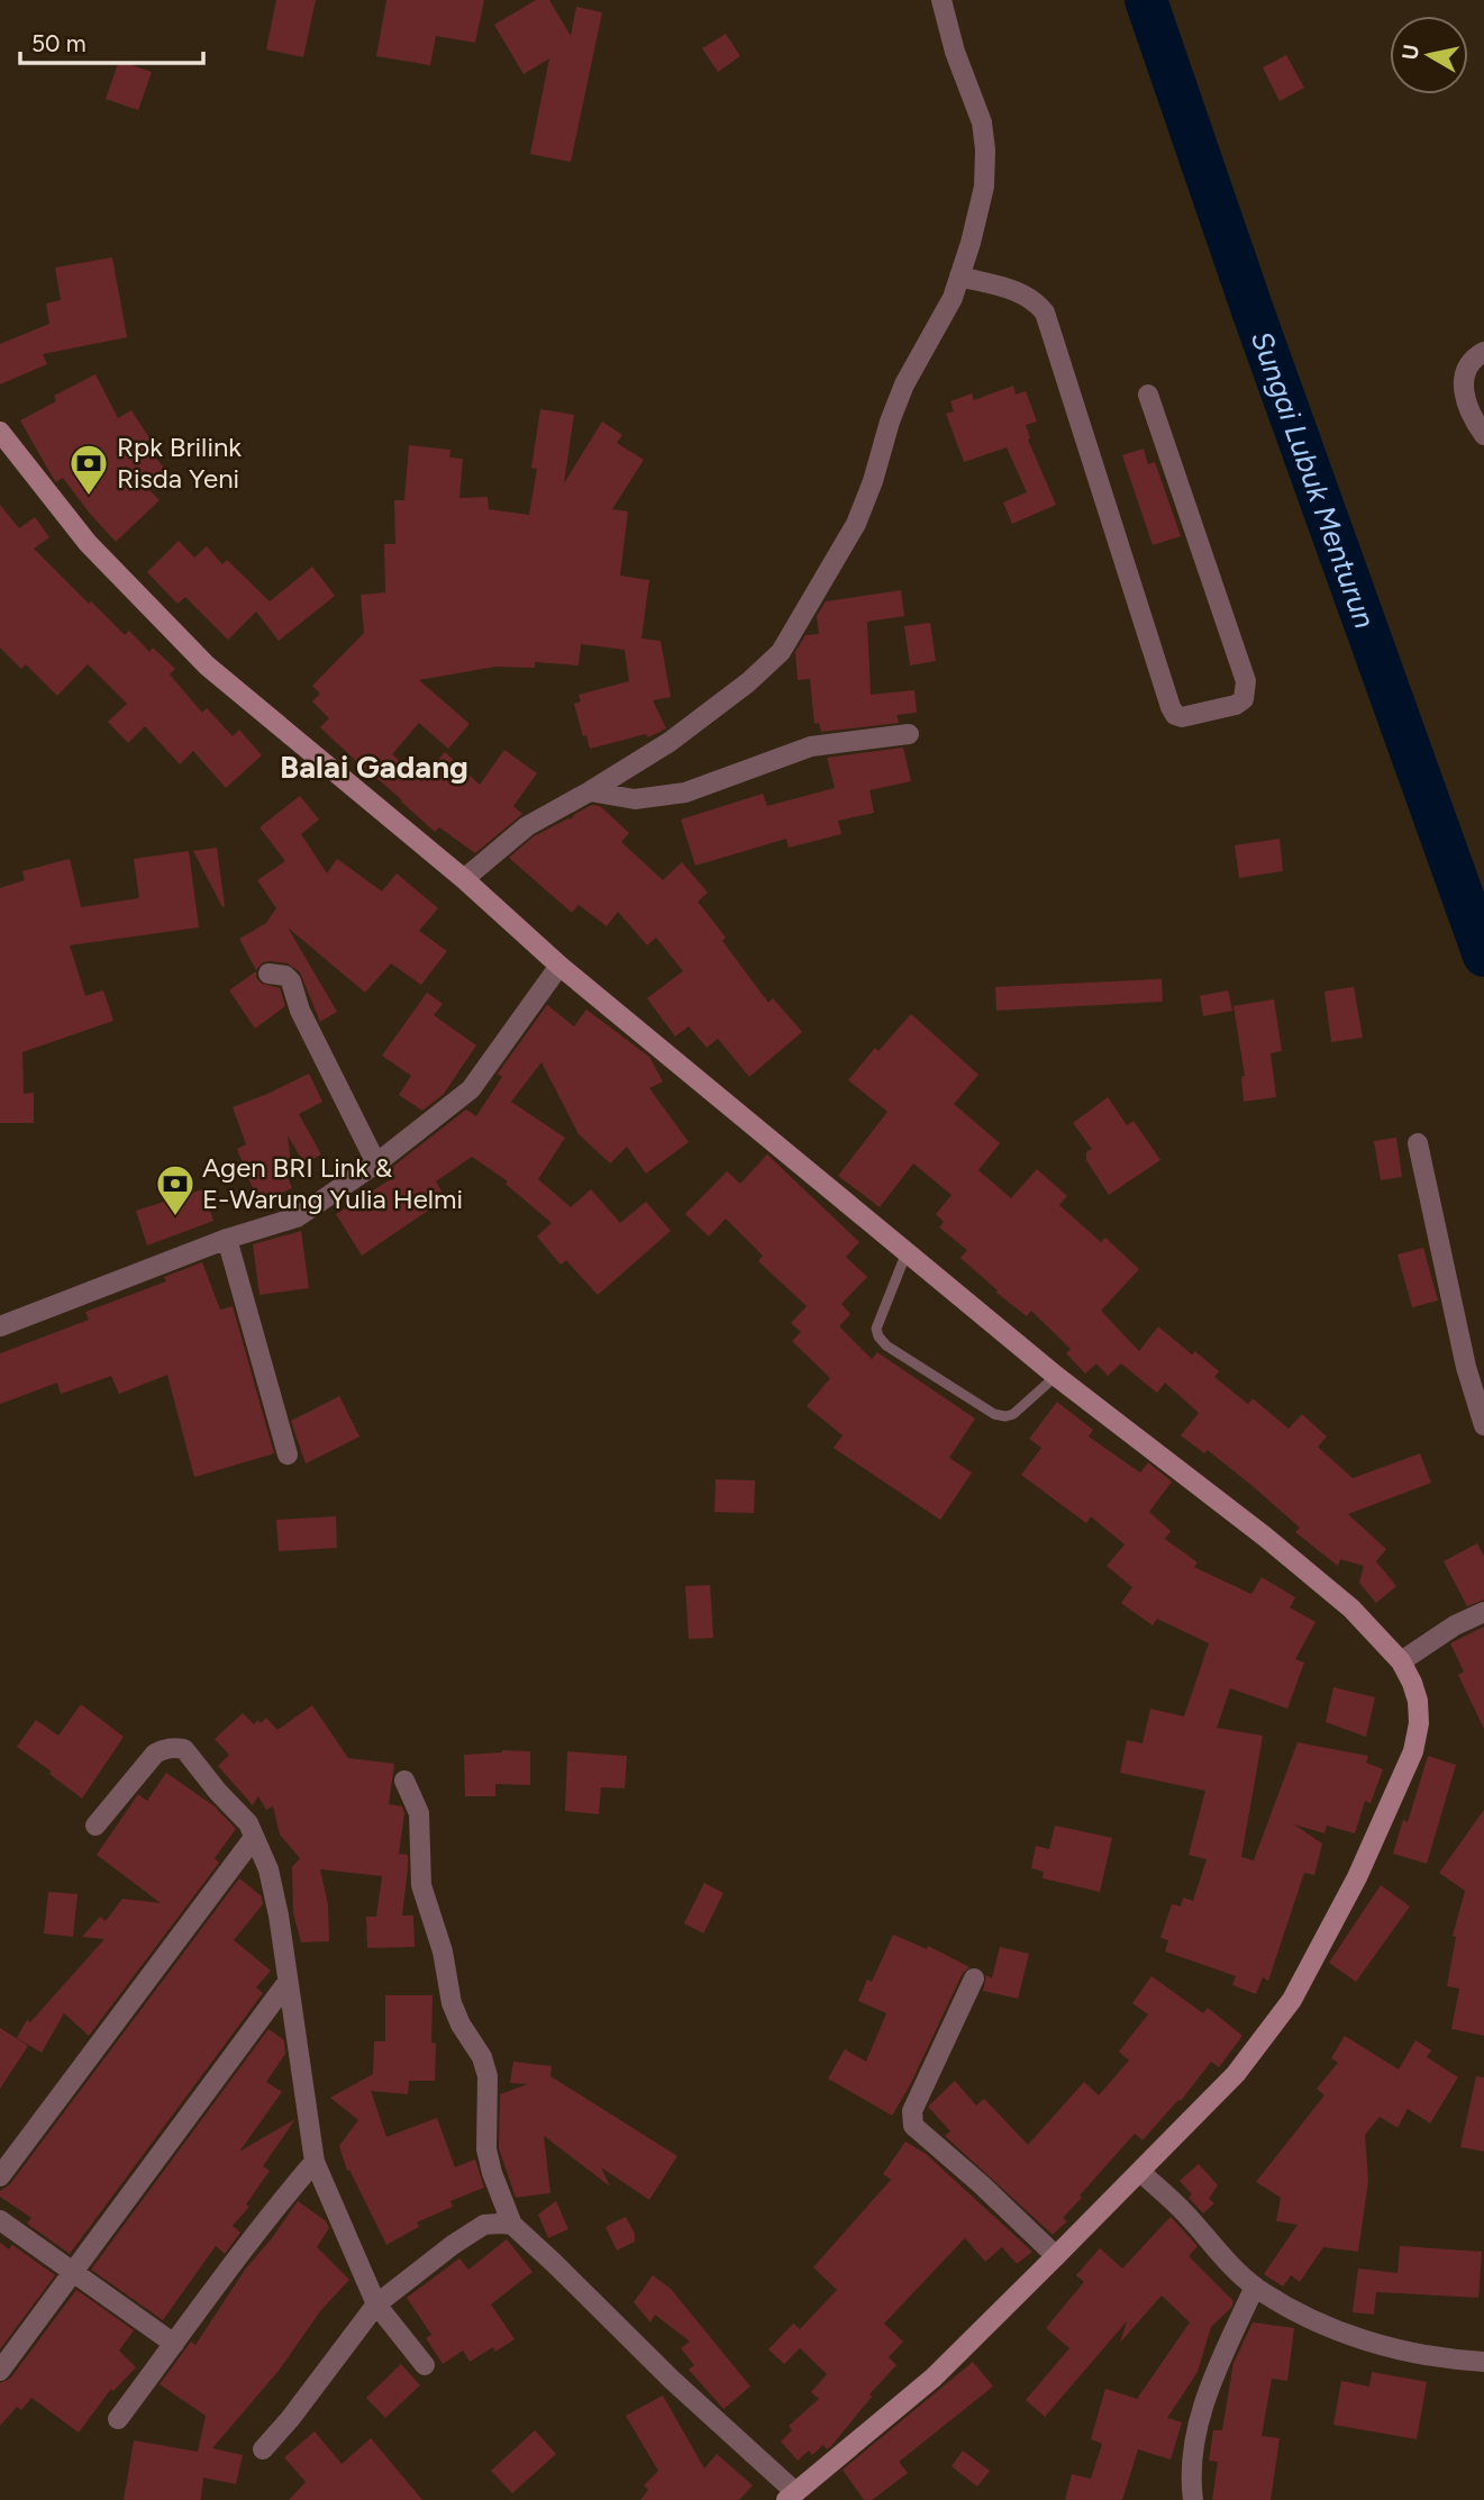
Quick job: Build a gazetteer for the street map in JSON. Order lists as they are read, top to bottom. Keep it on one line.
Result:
{"districts":["Balai Gadang"],"water":["Sungai Lubuk Menturun"],"places":{"bank":["Rpk Brilink Risda Yeni","Agen BRI Link & E-Warung Yulia Helmi"]},"scale_bar":"50 m","north":"left"}
